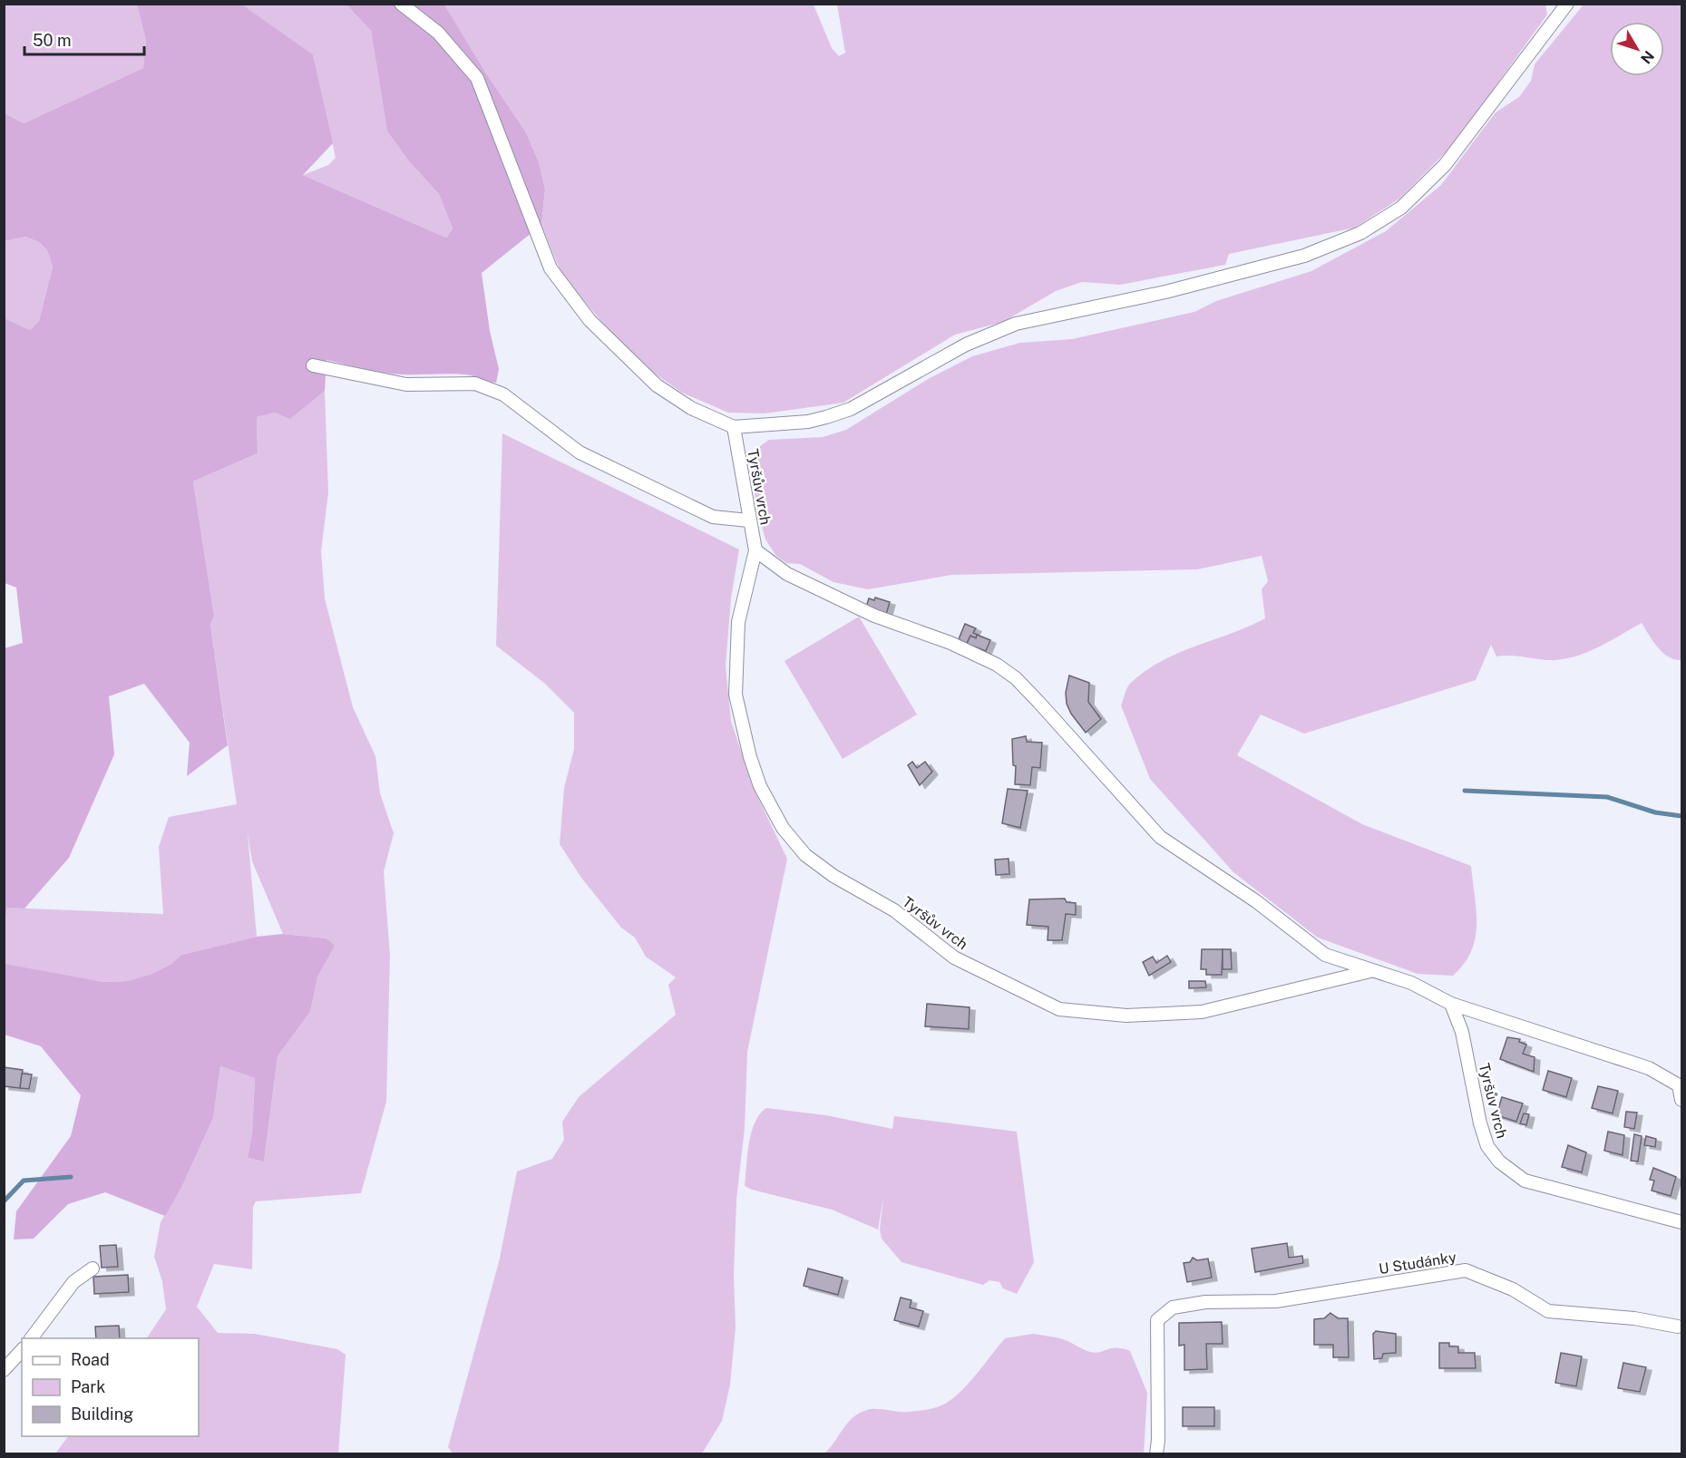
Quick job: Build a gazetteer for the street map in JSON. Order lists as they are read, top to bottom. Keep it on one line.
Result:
{"streets":{"street":["Tyršův vrch","U Studánky"]},"legend":["Road","Park","Building"],"scale_bar":"50 m","north":"bottom right"}
